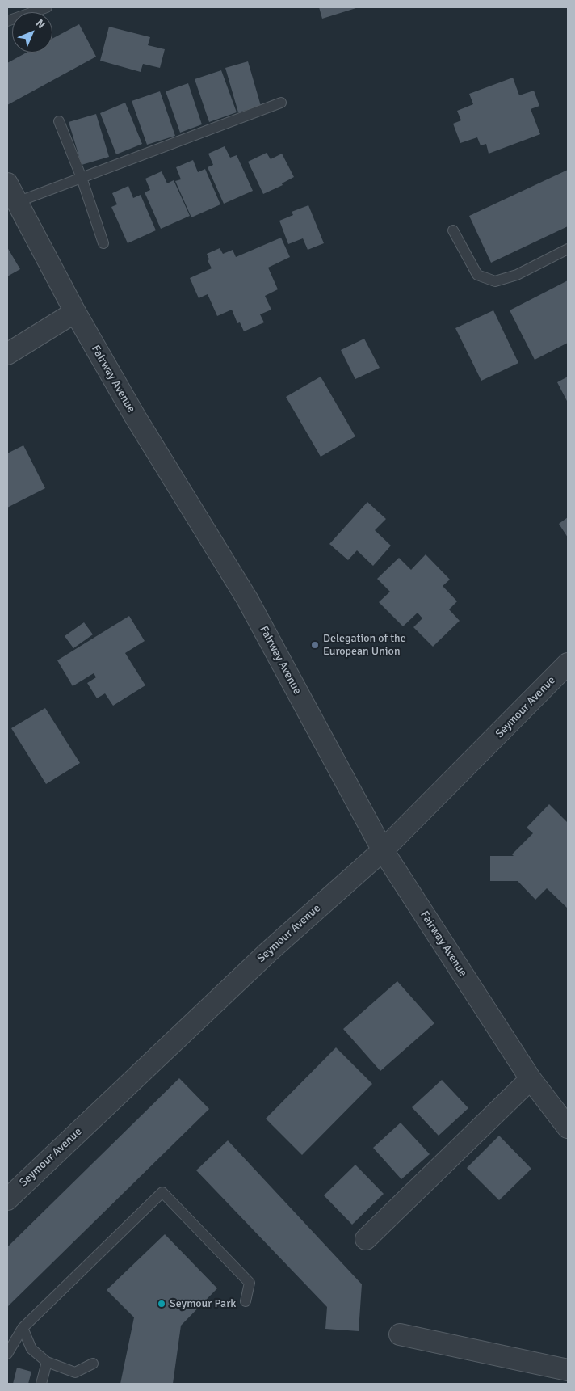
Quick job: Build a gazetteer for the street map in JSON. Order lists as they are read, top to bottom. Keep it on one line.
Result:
{"streets":{"street":["Fairway Avenue","Seymour Avenue"]},"crossings":[["Fairway Avenue","Seymour Avenue"]],"places":["Delegation of the European Union","Seymour Park"],"north":"top right"}
